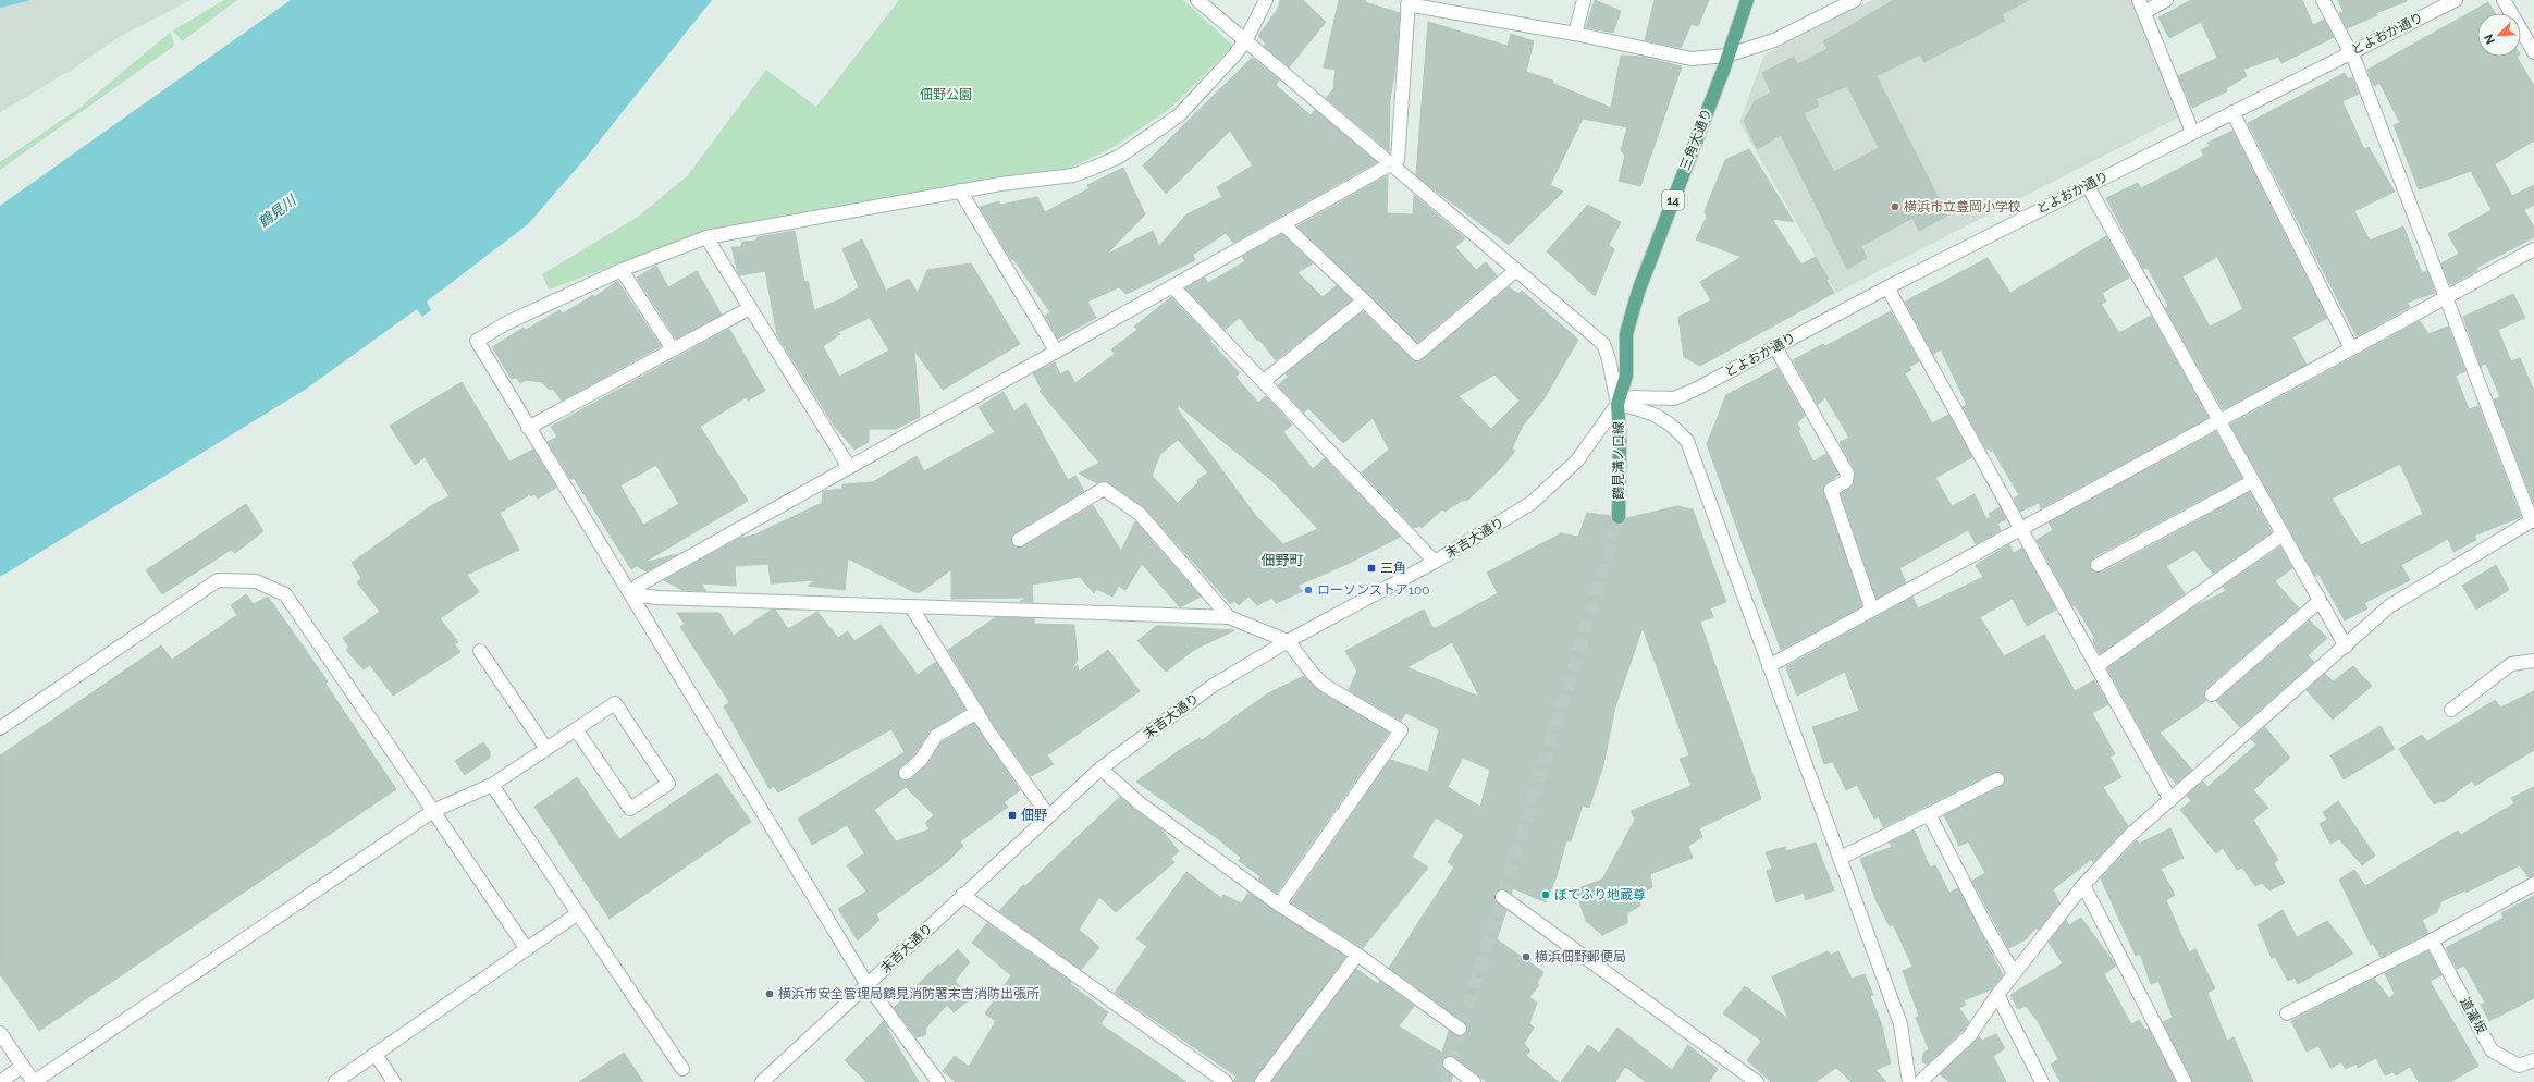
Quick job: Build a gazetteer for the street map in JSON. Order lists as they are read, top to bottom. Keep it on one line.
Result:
{"streets":{"main road":["三角大通り","14","鶴見溝ノ口線"],"street":["とよおか通り","末吉大通り","道灌坂"]},"crossings":[["とよおか通り","三角大通り"],["とよおか通り","鶴見溝ノ口線"],["とよおか通り","末吉大通り"],["三角大通り","鶴見溝ノ口線"],["三角大通り","末吉大通り"],["鶴見溝ノ口線","末吉大通り"]],"districts":["佃野町"],"water":["鶴見川"],"parks":["佃野公園"],"places":{"other":["横浜市立豊岡小学校","ローソンストア100","ぼてふり地蔵尊","横浜佃野郵便局","横浜市安全管理局鶴見消防署末吉消防出張所"],"transit":["三角","佃野"]},"north":"bottom left"}
